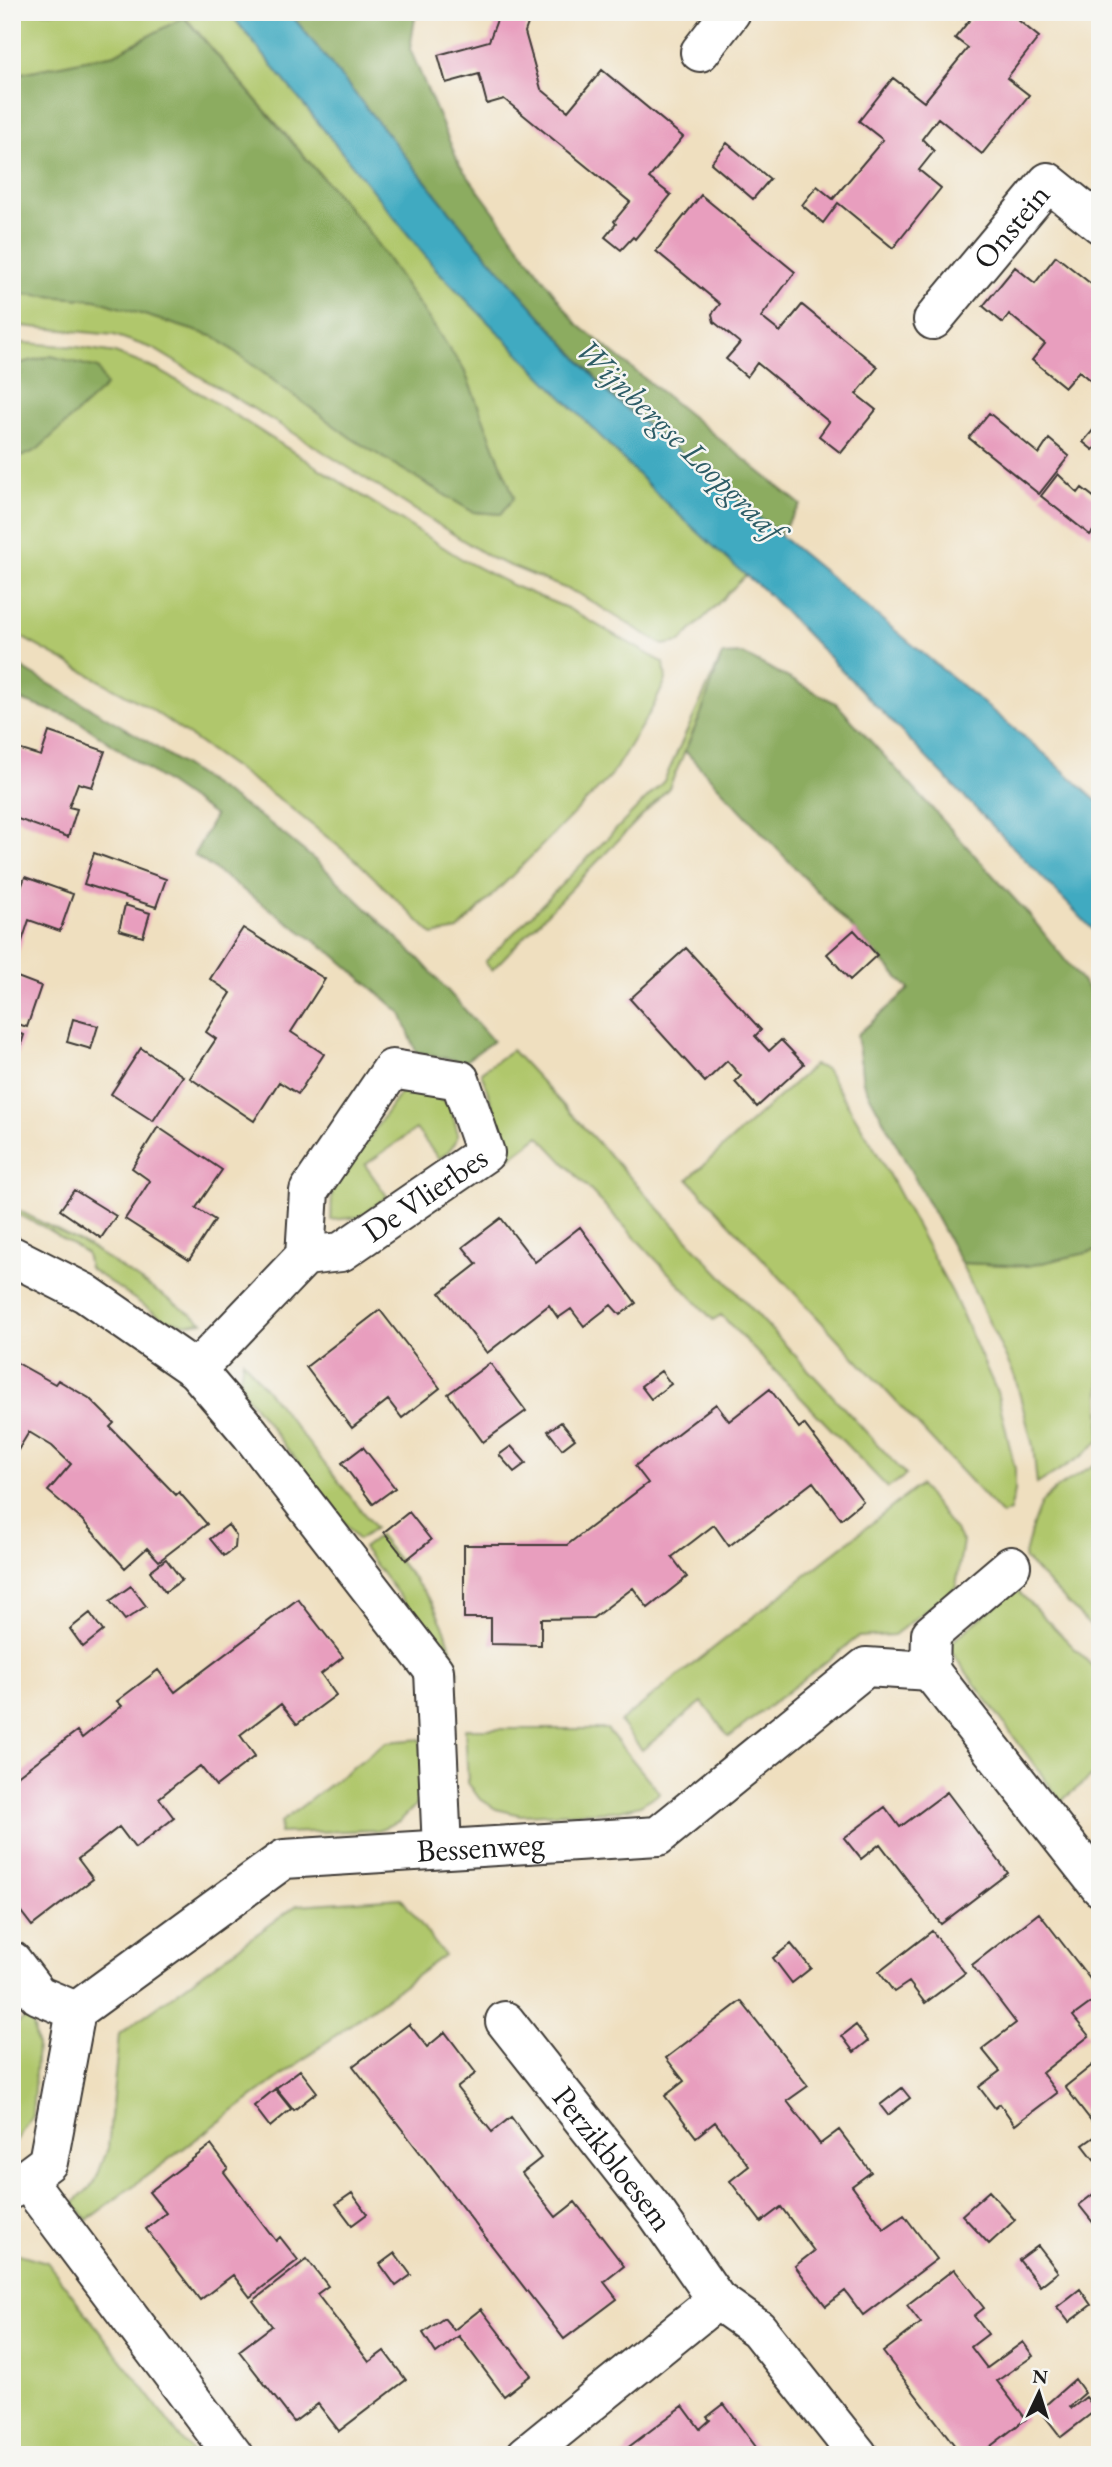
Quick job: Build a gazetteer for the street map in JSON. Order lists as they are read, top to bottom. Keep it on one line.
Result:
{"streets":{"street":["Onstein","De Vlierbes","Bessenweg","Perzikbloesem"]},"water":["Wijnbergse Loopgraaf"],"north":"top"}
